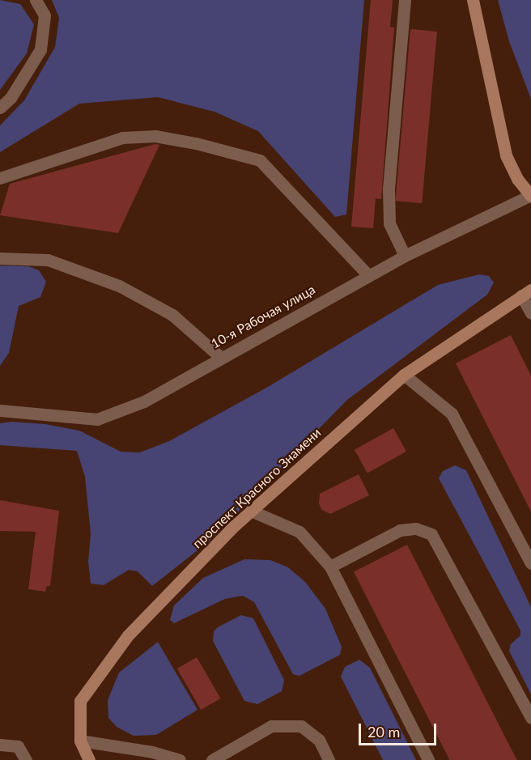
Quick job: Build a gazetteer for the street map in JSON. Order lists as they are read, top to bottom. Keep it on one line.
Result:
{"streets":{"main road":["проспект Красного Знамени"],"street":["10-я Рабочая улица"]},"scale_bar":"20 m"}
